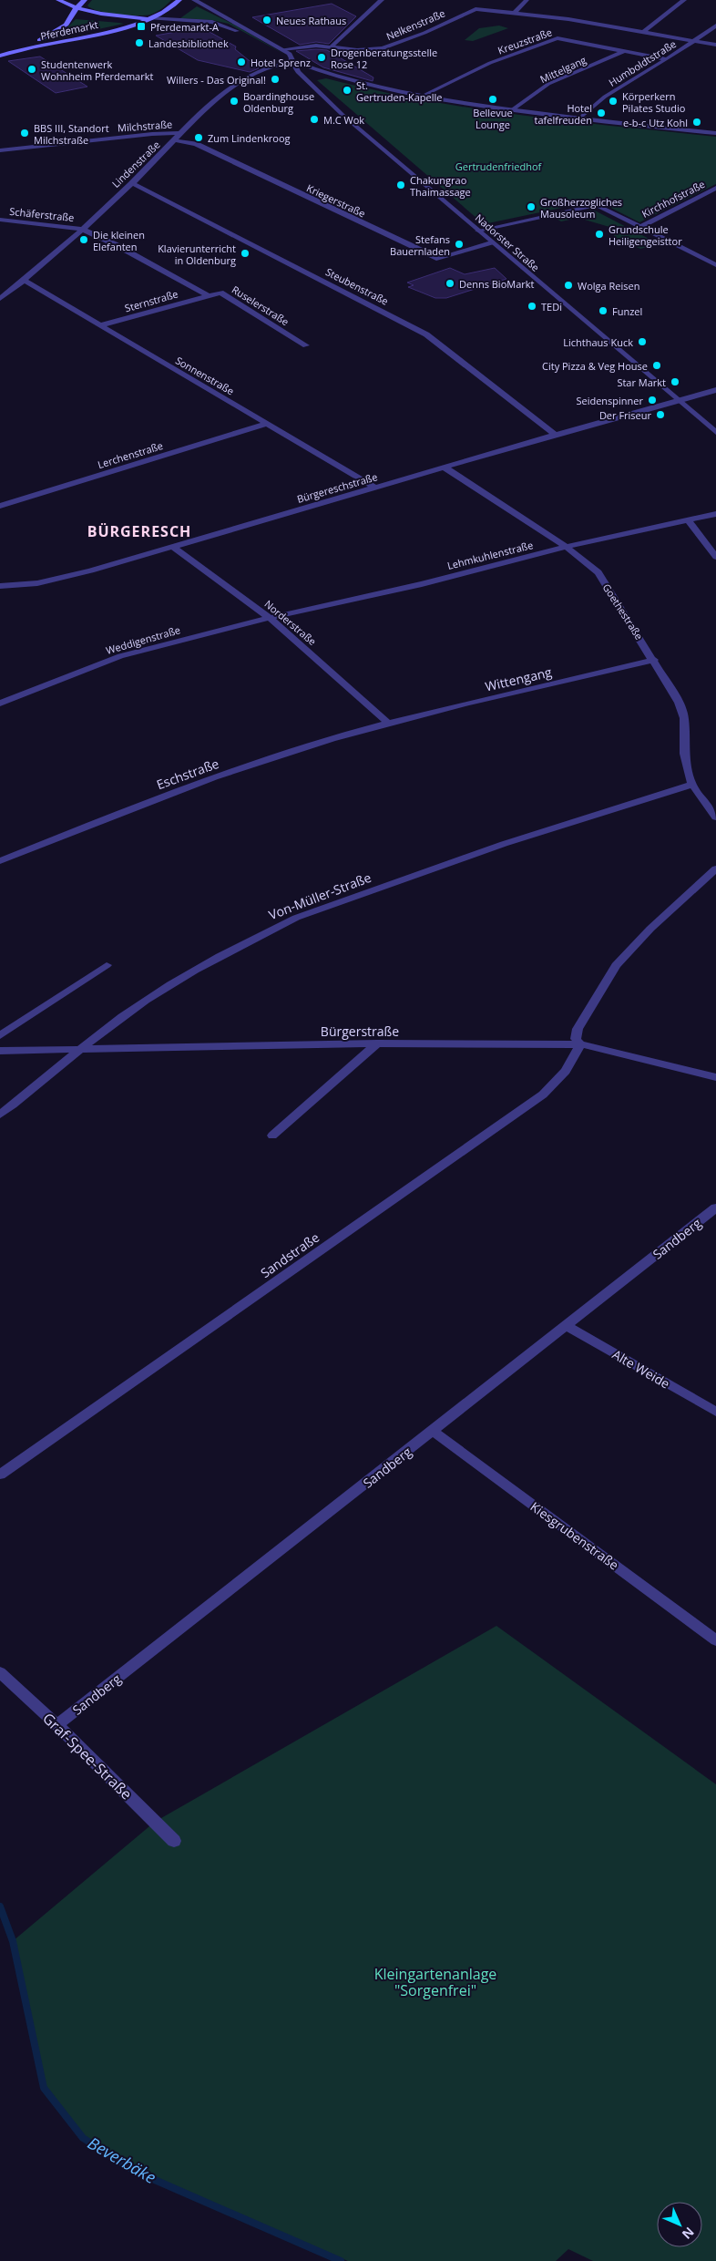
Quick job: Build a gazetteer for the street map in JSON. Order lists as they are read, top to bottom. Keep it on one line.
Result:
{"streets":{"main road":["Pferdemarkt"],"street":["Nelkenstraße","Kreuzstraße","Humboldtstraße","Mittelgang","Milchstraße","Lindenstraße","Kirchhofstraße","Kriegerstraße","Schäferstraße","Nadorster Straße","Steubenstraße","Sternstraße","Ruselerstraße","Sonnenstraße","Lerchenstraße","Bürgereschstraße","Lehmkuhlenstraße","Goethestraße","Norderstraße","Weddigenstraße","Wittengang","Eschstraße","Von-Müller-Straße","Bürgerstraße","Sandberg","Sandstraße","Alte Weide","Kiesgrubenstraße","Graf-Spee-Straße"]},"crossings":[["Nelkenstraße","Humboldtstraße"],["Nelkenstraße","Nadorster Straße"],["Kreuzstraße","Humboldtstraße"],["Kreuzstraße","Mittelgang"],["Milchstraße","Lindenstraße"],["Lindenstraße","Kriegerstraße"],["Lindenstraße","Schäferstraße"],["Lindenstraße","Nadorster Straße"],["Lindenstraße","Steubenstraße"],["Lindenstraße","Ruselerstraße"],["Lindenstraße","Sonnenstraße"],["Kriegerstraße","Nadorster Straße"],["Schäferstraße","Ruselerstraße"],["Nadorster Straße","Bürgereschstraße"],["Steubenstraße","Bürgereschstraße"],["Sternstraße","Ruselerstraße"],["Sternstraße","Sonnenstraße"],["Sonnenstraße","Lerchenstraße"],["Sonnenstraße","Bürgereschstraße"],["Bürgereschstraße","Goethestraße"],["Bürgereschstraße","Norderstraße"],["Lehmkuhlenstraße","Goethestraße"],["Lehmkuhlenstraße","Norderstraße"],["Lehmkuhlenstraße","Weddigenstraße"],["Goethestraße","Wittengang"],["Goethestraße","Von-Müller-Straße"],["Norderstraße","Weddigenstraße"],["Norderstraße","Wittengang"],["Norderstraße","Eschstraße"],["Wittengang","Eschstraße"],["Von-Müller-Straße","Bürgerstraße"],["Bürgerstraße","Sandstraße"],["Sandberg","Alte Weide"],["Sandberg","Kiesgrubenstraße"],["Sandberg","Graf-Spee-Straße"]],"districts":["BÜRGERESCH"],"water":["Beverbäke"],"parks":["Gertrudenfriedhof","Kleingartenanlage \"Sorgenfrei\""],"places":{"other":["Neues Rathaus","Landesbibliothek","Drogenberatungsstelle Rose 12","Hotel Sprenz","Studentenwerk Wohnheim Pferdemarkt","Willers - Das Original!","St. Gertruden-Kapelle","Bellevue Lounge","Boardinghouse Oldenburg","Körperkern Pilates Studio","Hotel tafelfreuden","M.C Wok","e-b-c Utz Kohl","BBS III, Standort Milchstraße","Zum Lindenkroog","Chakungrao Thaimassage","Großherzogliches Mausoleum","Grundschule Heiligengeisttor","Die kleinen Elefanten","Stefans Bauernladen","Klavierunterricht in Oldenburg","Denns BioMarkt","Wolga Reisen","TEDi","Funzel","Lichthaus Kuck","City Pizza & Veg House","Star Markt","Seidenspinner","Der Friseur"],"transit":["Pferdemarkt-A"]},"north":"bottom right"}
